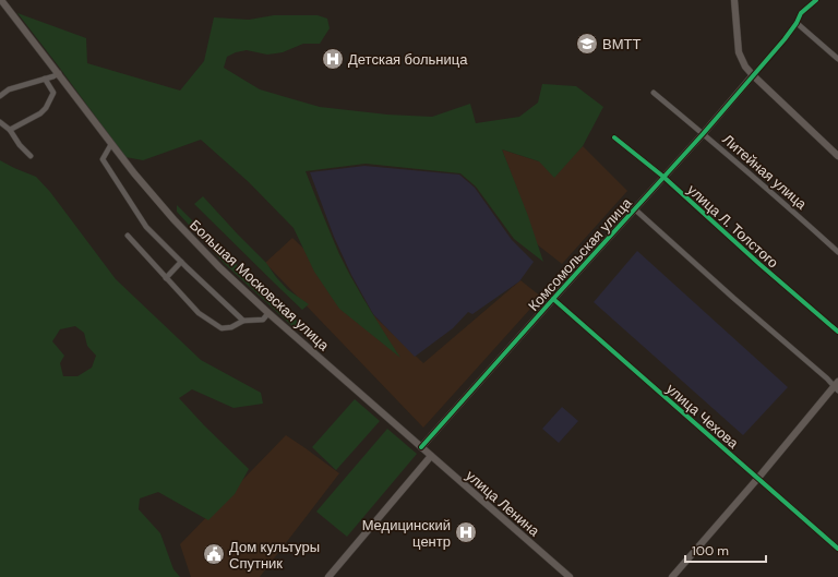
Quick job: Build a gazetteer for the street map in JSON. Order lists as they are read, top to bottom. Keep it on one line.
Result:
{"streets":{"street":["Литейная улица","улица Л. Толстого","Комсомольская улица","Большая Московская улица","улица Чехова","улица Ленина"]},"crossings":[["Литейная улица","Комсомольская улица"],["улица Л. Толстого","Комсомольская улица"],["Комсомольская улица","Большая Московская улица"],["Комсомольская улица","улица Чехова"],["Комсомольская улица","улица Ленина"],["Большая Московская улица","улица Ленина"]],"places":{"school or university":["ВМТТ"],"hospital":["Детская больница","Медицинский центр"],"public building":["Дом культуры Спутник"]},"scale_bar":"100 m"}
